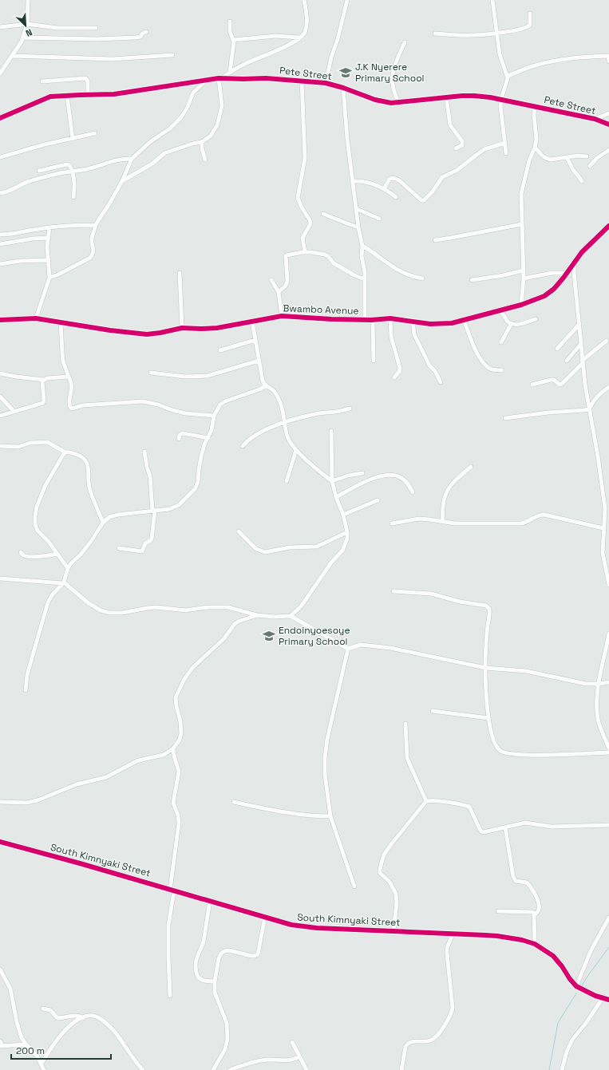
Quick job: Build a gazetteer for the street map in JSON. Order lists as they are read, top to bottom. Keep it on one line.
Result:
{"streets":{"street":["Pete Street","Bwambo Avenue","South Kimnyaki Street"]},"places":{"school or university":["J.K Nyerere Primary School","Endoinyoesoye Primary School"]},"scale_bar":"200 m","north":"bottom right"}
